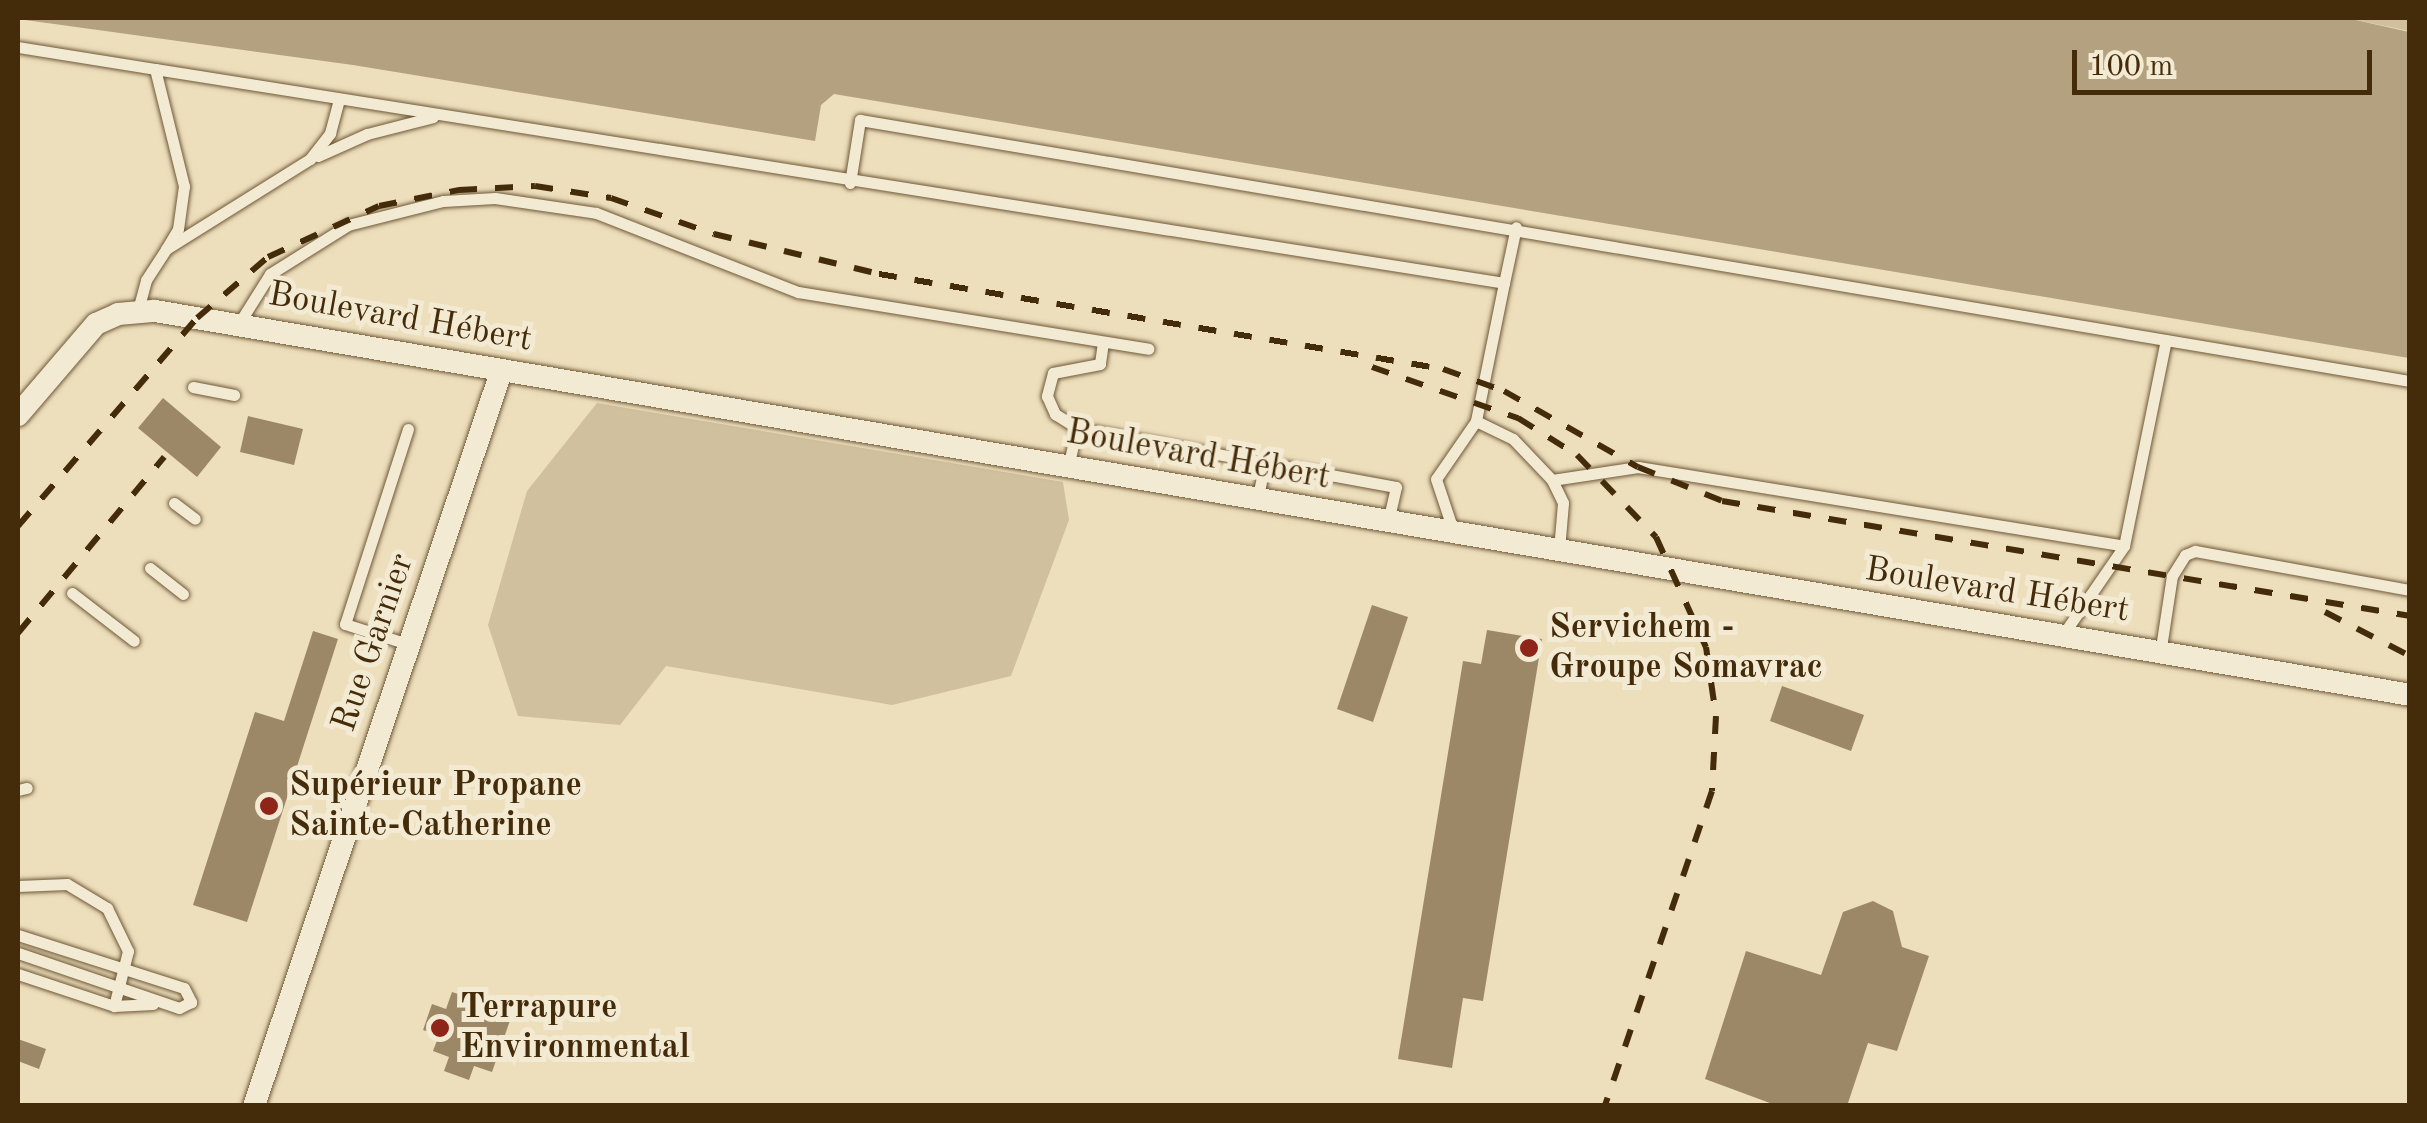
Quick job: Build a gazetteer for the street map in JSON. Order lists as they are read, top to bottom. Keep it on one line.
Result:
{"streets":{"street":["Boulevard Hébert","Rue Garnier"]},"crossings":[["Boulevard Hébert","Rue Garnier"]],"places":["Servichem - Groupe Somavrac","Supérieur Propane Sainte-Catherine","Terrapure Environmental"],"scale_bar":"100 m"}
